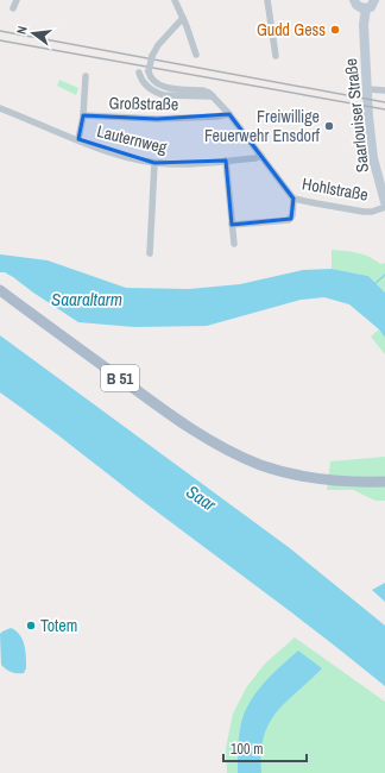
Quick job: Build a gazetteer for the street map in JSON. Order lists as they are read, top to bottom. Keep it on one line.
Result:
{"streets":{"main road":["Saarlouiser Straße","B 51"],"street":["Großstraße","Lauternweg","Hohlstraße"]},"crossings":[["Großstraße","Hohlstraße"],["Lauternweg","Hohlstraße"]],"water":["Saaraltarm","Saar"],"places":["Gudd Gess","Freiwillige Feuerwehr Ensdorf","Totem"],"scale_bar":"100 m","north":"left"}
